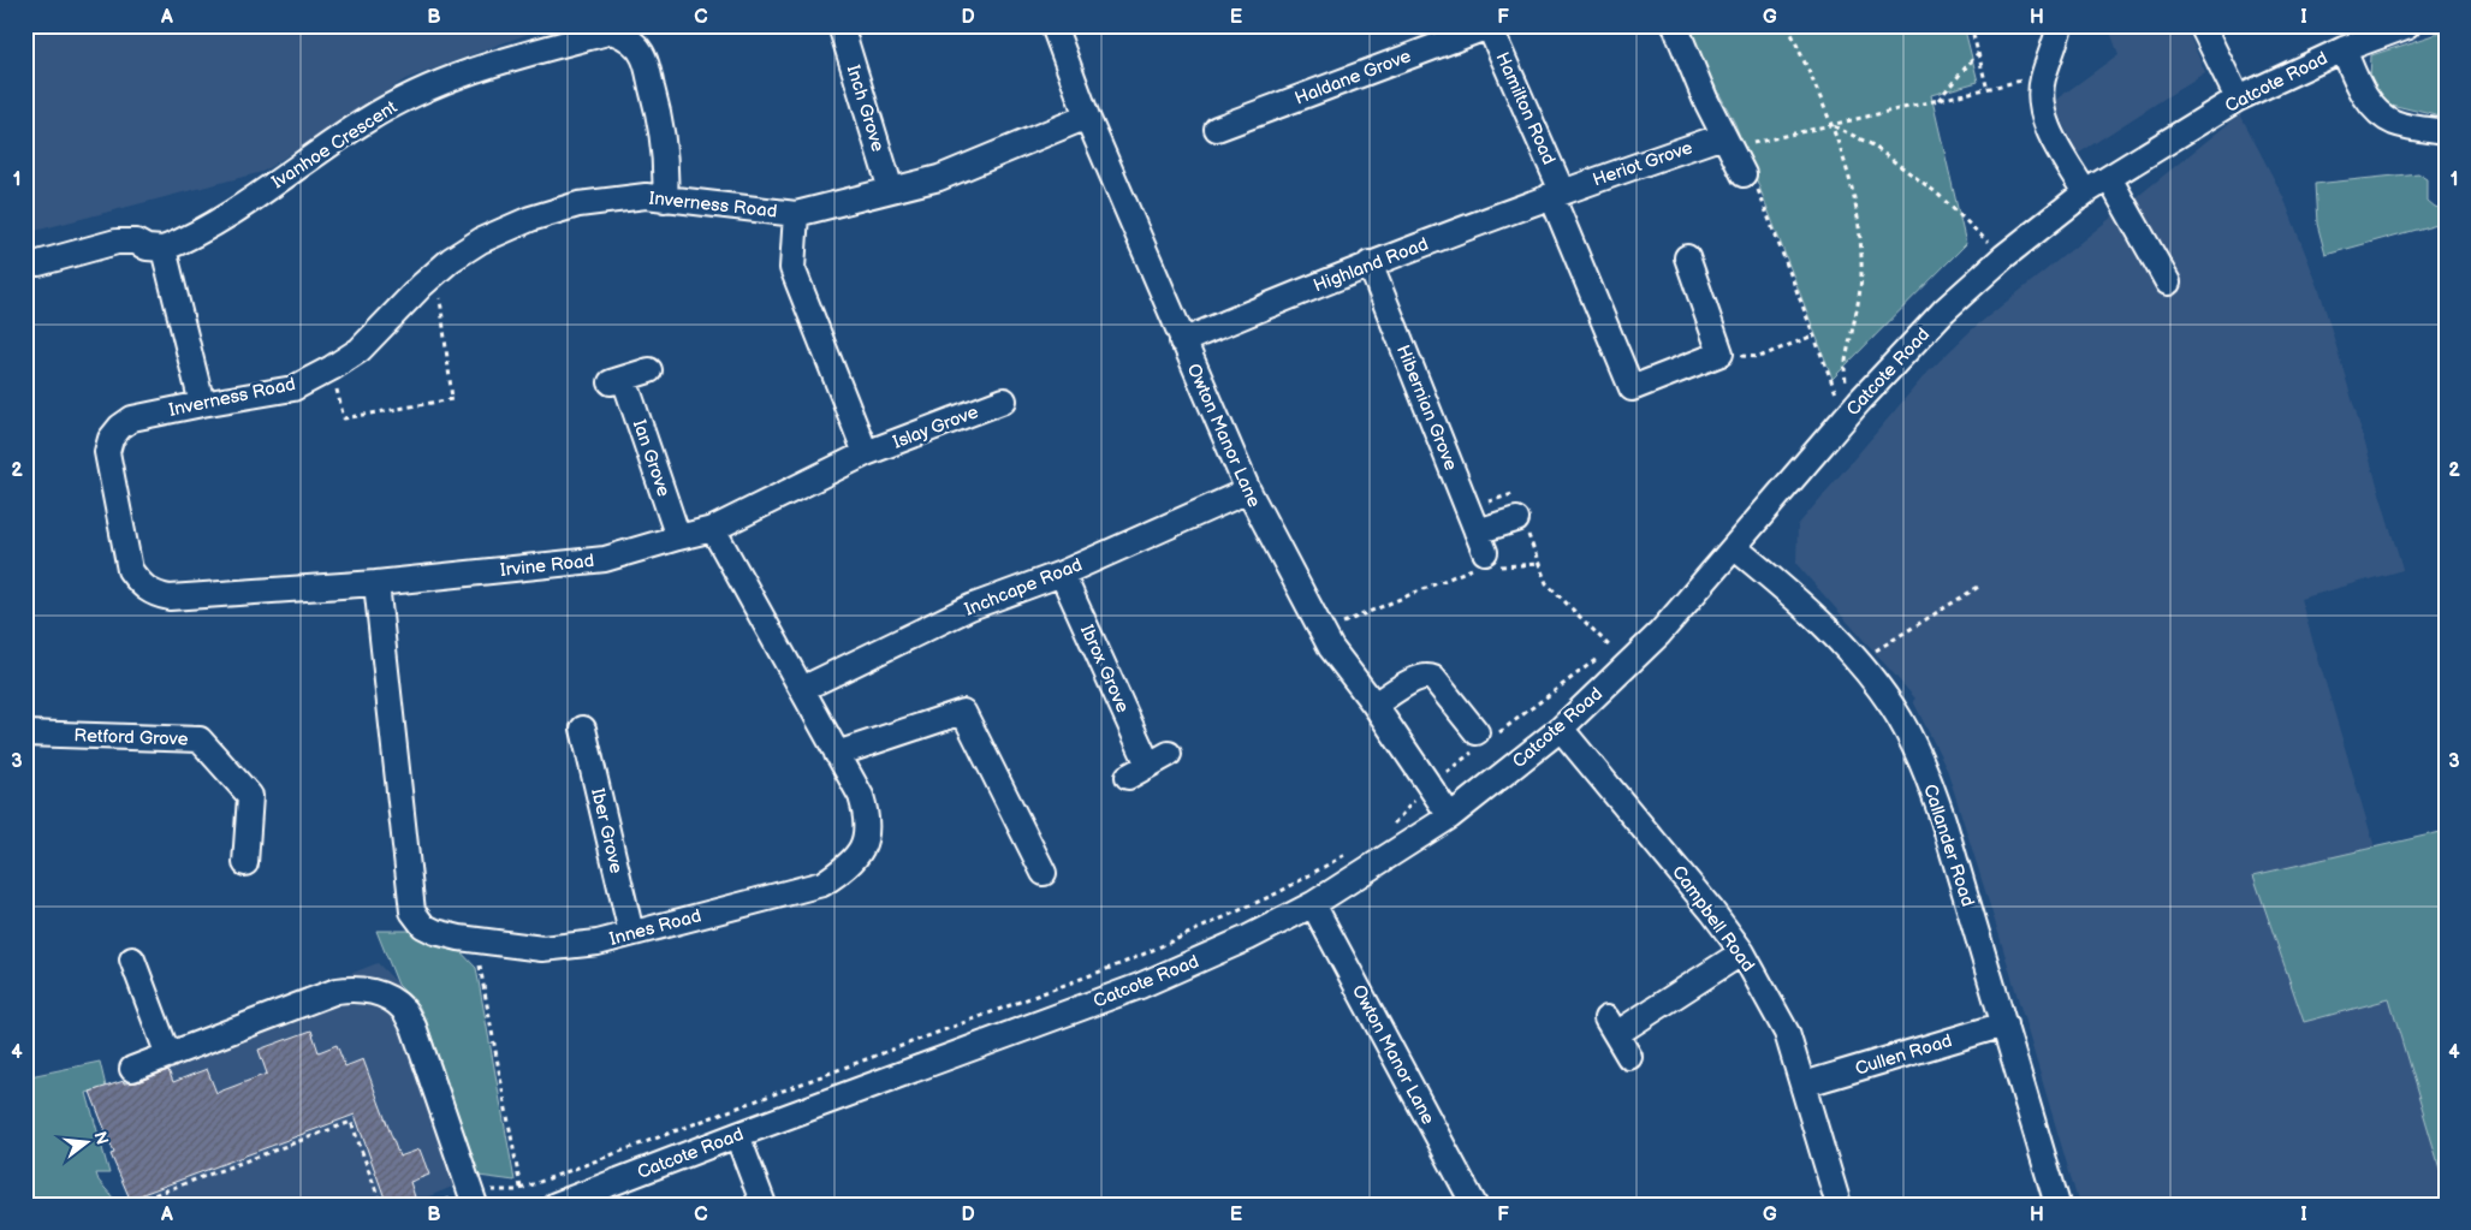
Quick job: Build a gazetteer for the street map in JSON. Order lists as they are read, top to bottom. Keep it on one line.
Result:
{"streets":{"street":["Haldane Grove","Catcote Road","Inch Grove","Hamilton Road","Ivanhoe Crescent","Heriot Grove","Inverness Road","Highland Road","Hibernian Grove","Islay Grove","Owton Manor Lane","Ian Grove","Irvine Road","Inchcape Road","Ibrox Grove","Retford Grove","Iber Grove","Callander Road","Campbell Road","Innes Road","Cullen Road"]},"crossings":[["Haldane Grove","Hamilton Road"],["Catcote Road","Owton Manor Lane"],["Catcote Road","Callander Road"],["Catcote Road","Campbell Road"],["Inch Grove","Inverness Road"],["Hamilton Road","Heriot Grove"],["Hamilton Road","Highland Road"],["Ivanhoe Crescent","Inverness Road"],["Heriot Grove","Highland Road"],["Inverness Road","Owton Manor Lane"],["Inverness Road","Irvine Road"],["Highland Road","Hibernian Grove"],["Highland Road","Owton Manor Lane"],["Islay Grove","Irvine Road"],["Owton Manor Lane","Inchcape Road"],["Ian Grove","Irvine Road"],["Irvine Road","Innes Road"],["Inchcape Road","Ibrox Grove"],["Inchcape Road","Innes Road"],["Iber Grove","Innes Road"],["Callander Road","Cullen Road"],["Campbell Road","Cullen Road"]],"north":"right","grid":{"columns":["A","B","C","D","E","F","G","H","I"],"rows":["1","2","3","4"]}}
